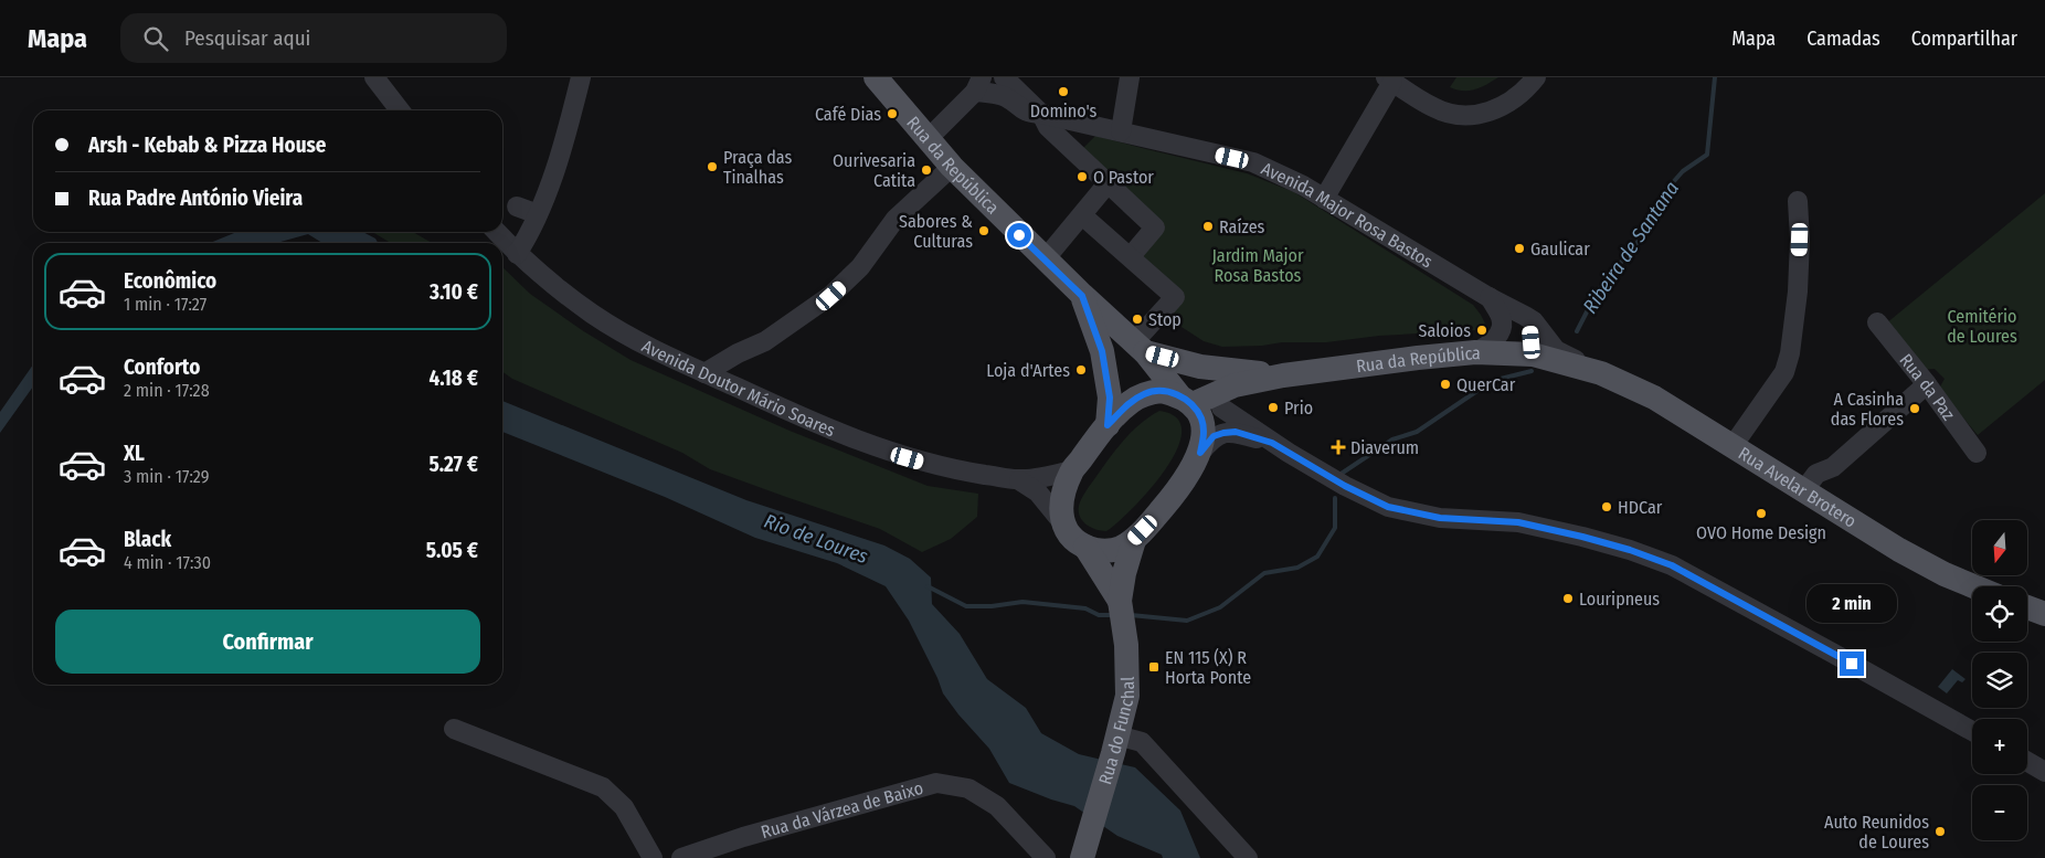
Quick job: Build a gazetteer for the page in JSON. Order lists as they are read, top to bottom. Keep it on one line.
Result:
{"streets":{"main road":["Rua da República","Rua Avelar Brotero","Rua do Funchal"],"street":["Avenida Major Rosa Bastos","Rua da Paz","Avenida Doutor Mário Soares","Rua da Várzea de Baixo"]},"crossings":[["Rua da República","Avenida Major Rosa Bastos"],["Rua da República","Avenida Doutor Mário Soares"],["Rua da República","Rua Avelar Brotero"],["Rua da República","Rua do Funchal"],["Avenida Doutor Mário Soares","Rua do Funchal"]],"water":["Ribeira de Santana","Rio de Loures"],"parks":["Jardim Major Rosa Bastos","Cemitério de Loures"],"places":{"other":["Domino's","Café Dias","Praça das Tinalhas","Ourivesaria Catita","O Pastor","Raízes","Sabores & Culturas","Gaulicar","Stop","Saloios","Loja d'Artes","QuerCar","Prio","A Casinha das Flores","HDCar","OVO Home Design","Louripneus","Auto Reunidos de Loures"],"health":["Diaverum"],"transit":["EN 115 (X) R Horta Ponte"]},"north":"bottom","page":{"header":"Mapa","search":"Pesquisar aqui","nav":["Mapa","Camadas","Compartilhar"],"banner":["Arsh - Kebab & Pizza House","Rua Padre António Vieira"],"list":[{"name":"Econômico","note":"1 min · 17:27","value":"3.10 €"},{"name":"Conforto","note":"2 min · 17:28","value":"4.18 €"},{"name":"XL","note":"3 min · 17:29","value":"5.27 €"},{"name":"Black","note":"4 min · 17:30","value":"5.05 €"}],"map_buttons":["+","−"],"bubble":"2 min","buttons":"Confirmar"}}
